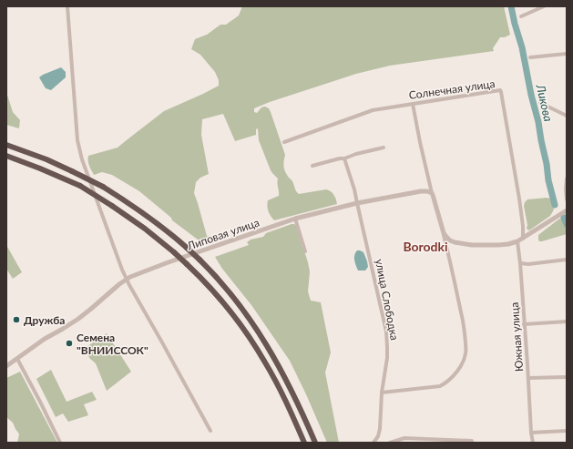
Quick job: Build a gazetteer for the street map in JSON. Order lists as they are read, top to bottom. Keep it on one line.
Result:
{"streets":{"street":["Солнечная улица","Липовая улица","улица Слободка","Южная улица"]},"crossings":[["Солнечная улица","Южная улица"],["Липовая улица","улица Слободка"]],"districts":["Borodki"],"water":["Ликова"],"places":["Дружба","Семена \"ВНИИССОК\""]}
